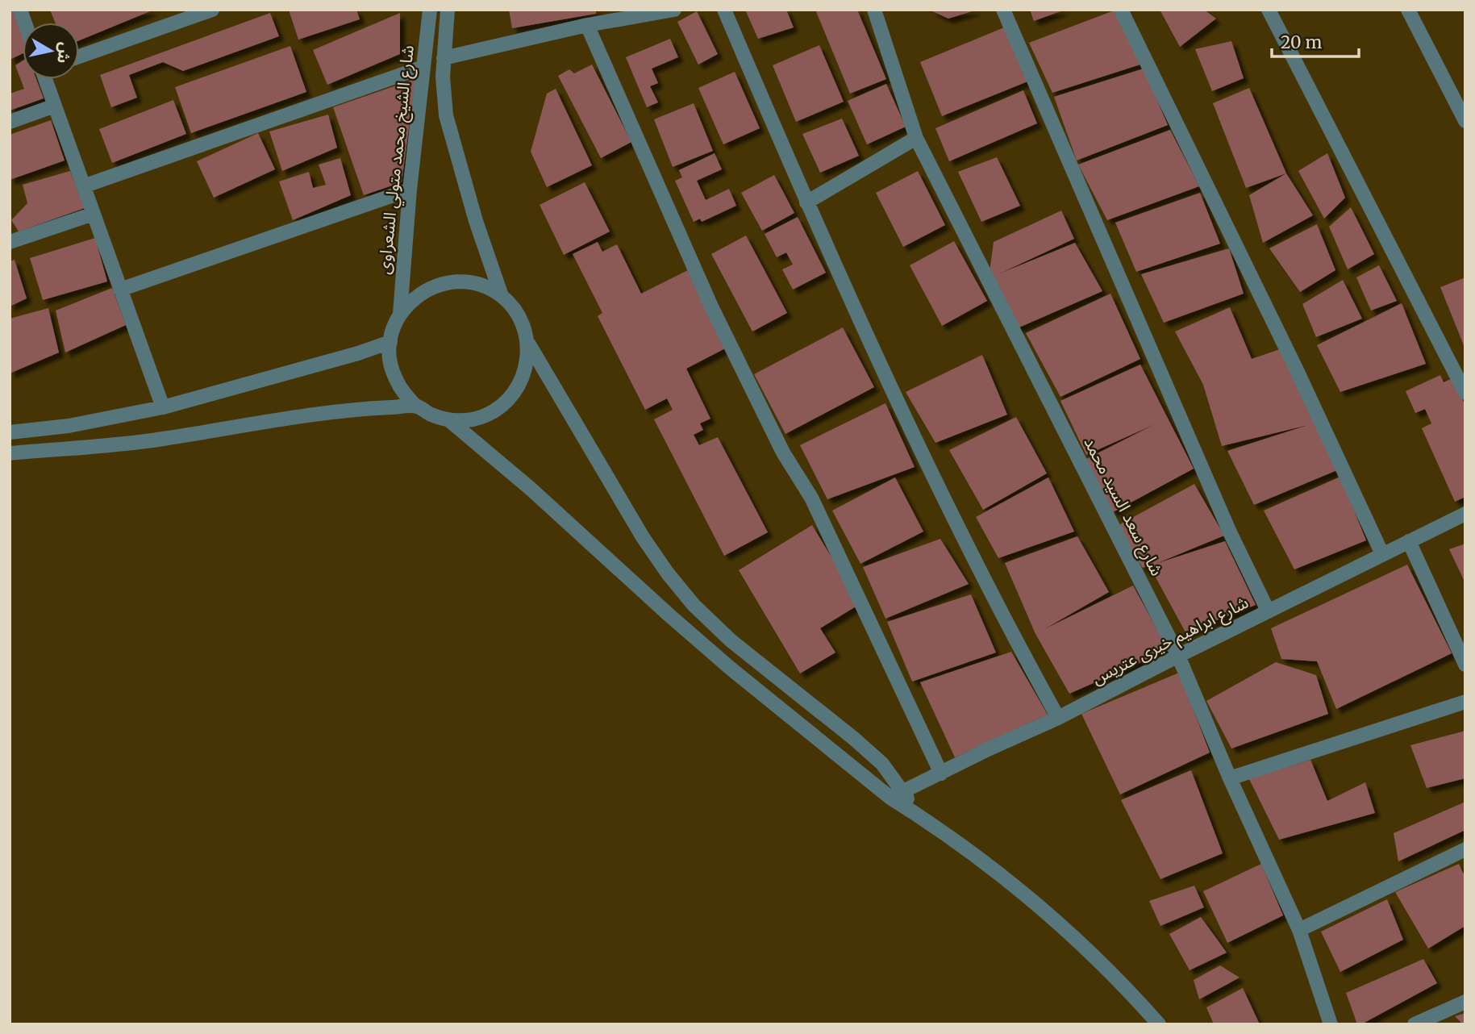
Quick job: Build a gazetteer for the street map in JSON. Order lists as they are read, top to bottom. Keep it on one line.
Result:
{"streets":{"street":["شارع الشيخ محمد متولي الشعراوى","شارع سعد السيد محمد","شارع ابراهيم خيرى عتريس"]},"crossings":[["شارع سعد السيد محمد","شارع ابراهيم خيرى عتريس"]],"scale_bar":"20 m","north":"right"}
